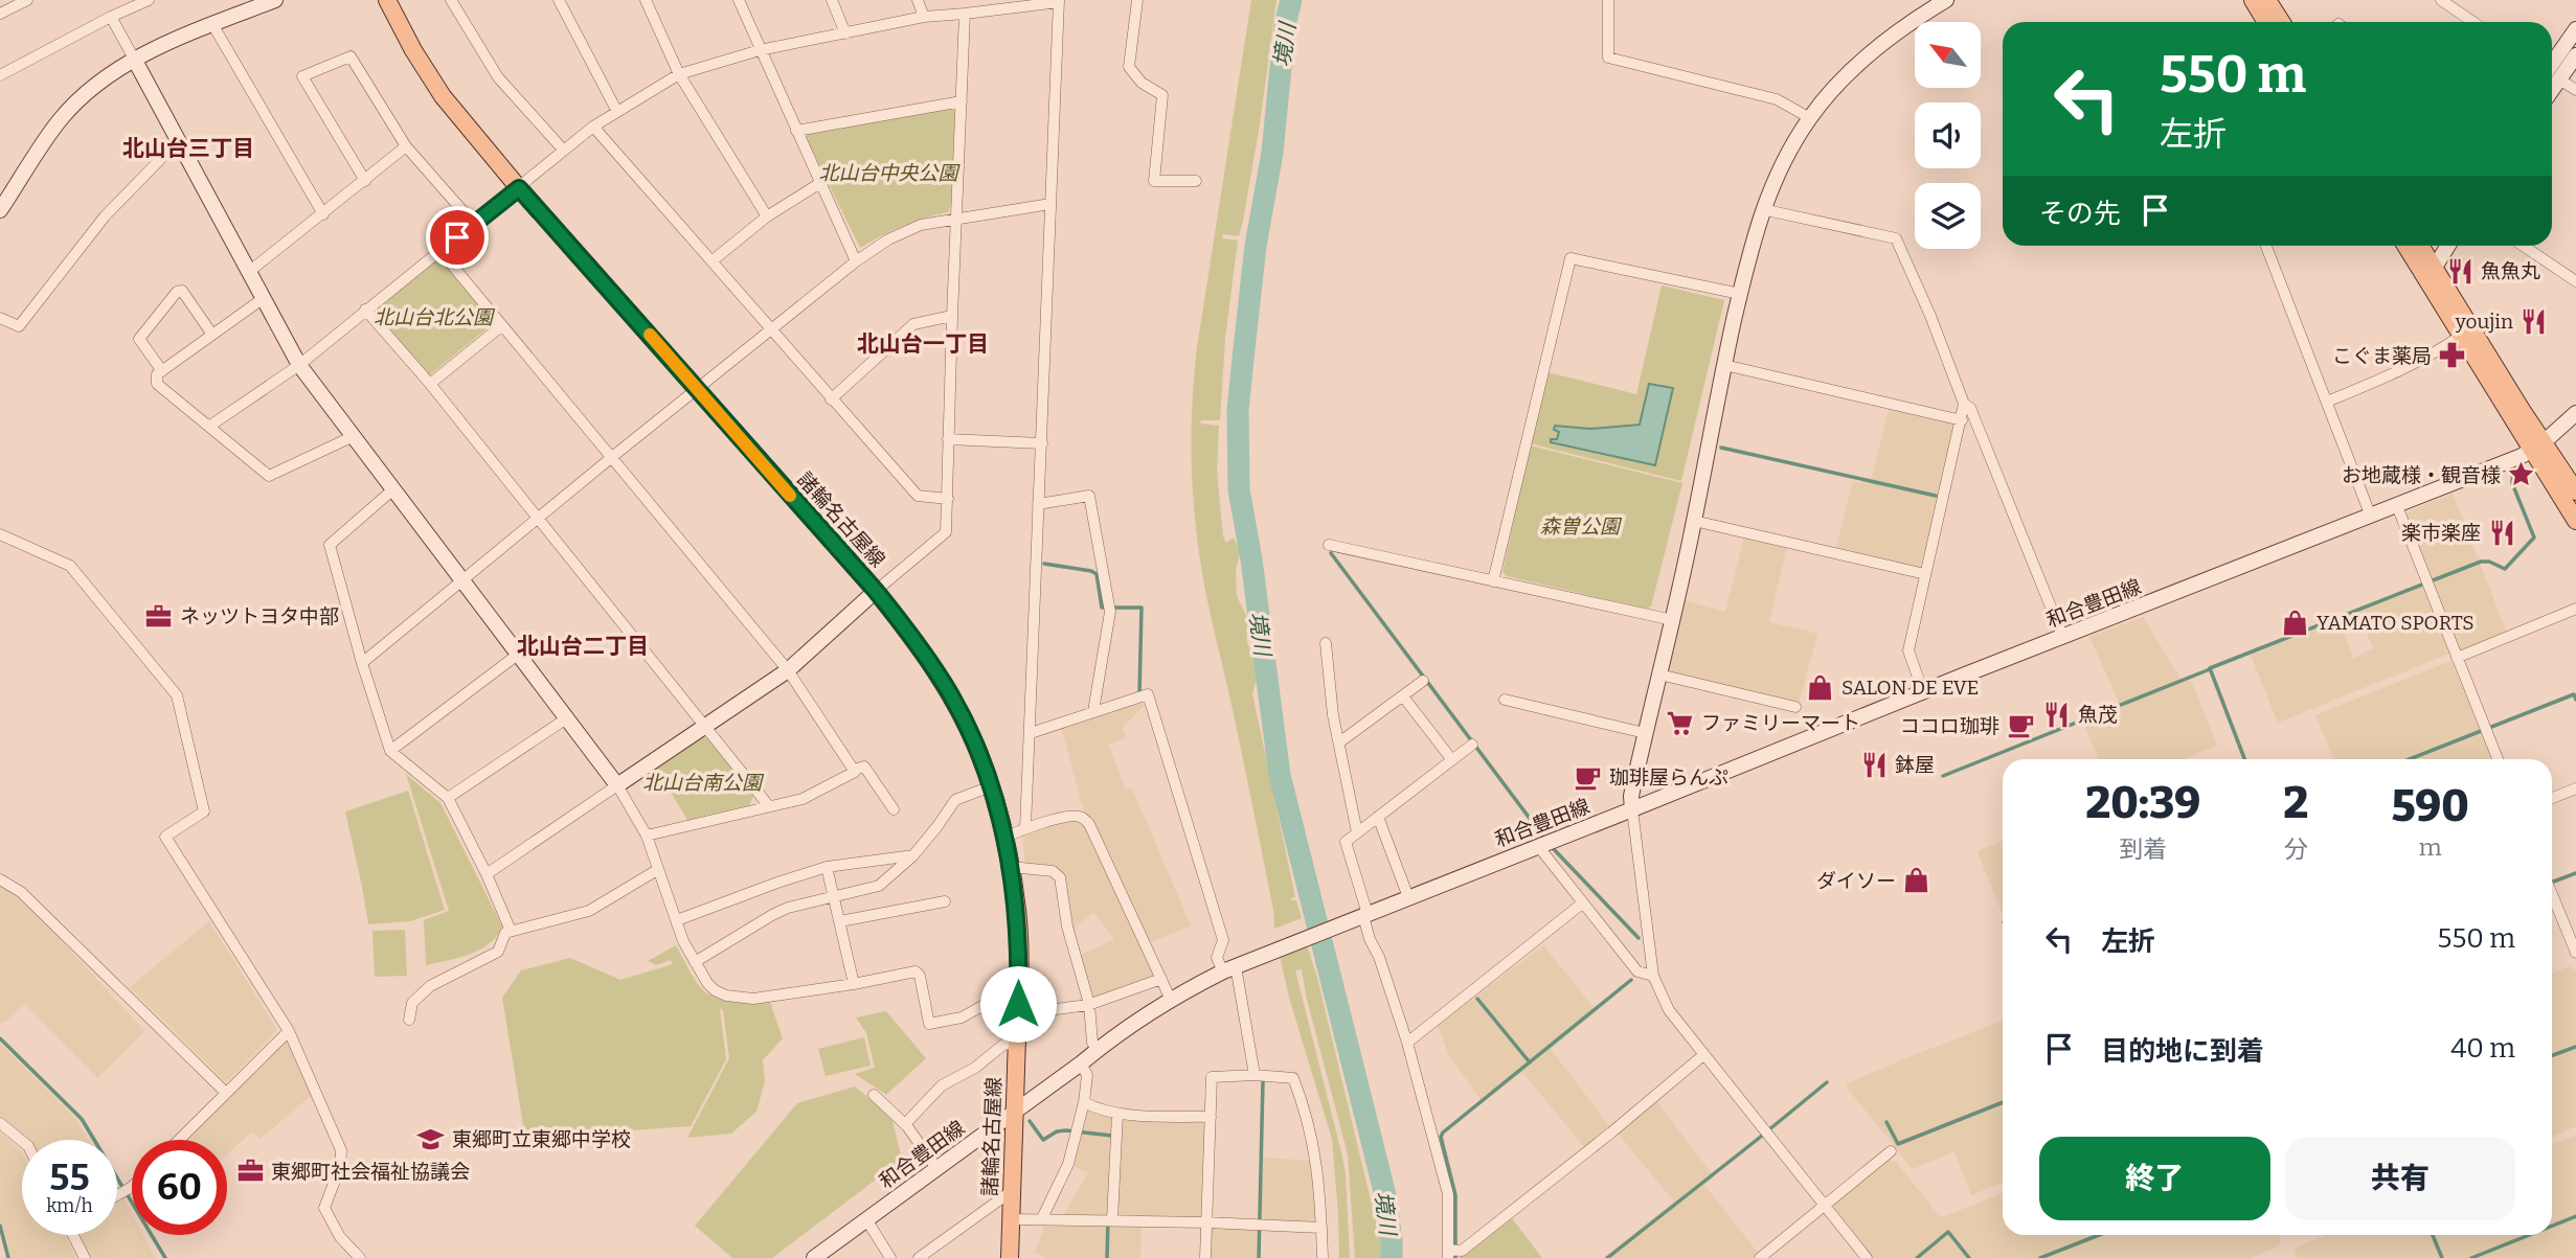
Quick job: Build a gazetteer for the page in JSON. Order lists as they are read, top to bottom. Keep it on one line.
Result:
{"streets":{"main road":["諸輪名古屋線"],"street":["和合豊田線"]},"crossings":[["諸輪名古屋線","和合豊田線"]],"districts":["北山台三丁目","北山台一丁目","北山台二丁目"],"water":["境川"],"parks":["北山台中央公園","北山台北公園","森曽公園","北山台南公園"],"places":{"restaurant":["魚魚丸","youjin","楽市楽座","魚茂","鉢屋"],"pharmacy":["こぐま薬局"],"place":["お地蔵様・観音様"],"office":["ネッツトヨタ中部","東郷町社会福祉協議会"],"shop":["YAMATO SPORTS","SALON DE EVE","ダイソー"],"supermarket":["ファミリーマート"],"cafe":["ココロ珈琲","珈琲屋らんぷ"],"school or university":["東郷町立東郷中学校"]},"north":"top left","page":{"turn":["550 m","左折"],"then":"その先","eta":["20:39","到着","2","分","590","m"],"list":[{"name":"左折","value":"550 m"},{"name":"目的地に到着","value":"40 m"}],"buttons":["終了","共有"],"speed":"55 km/h","limit":"60"}}
